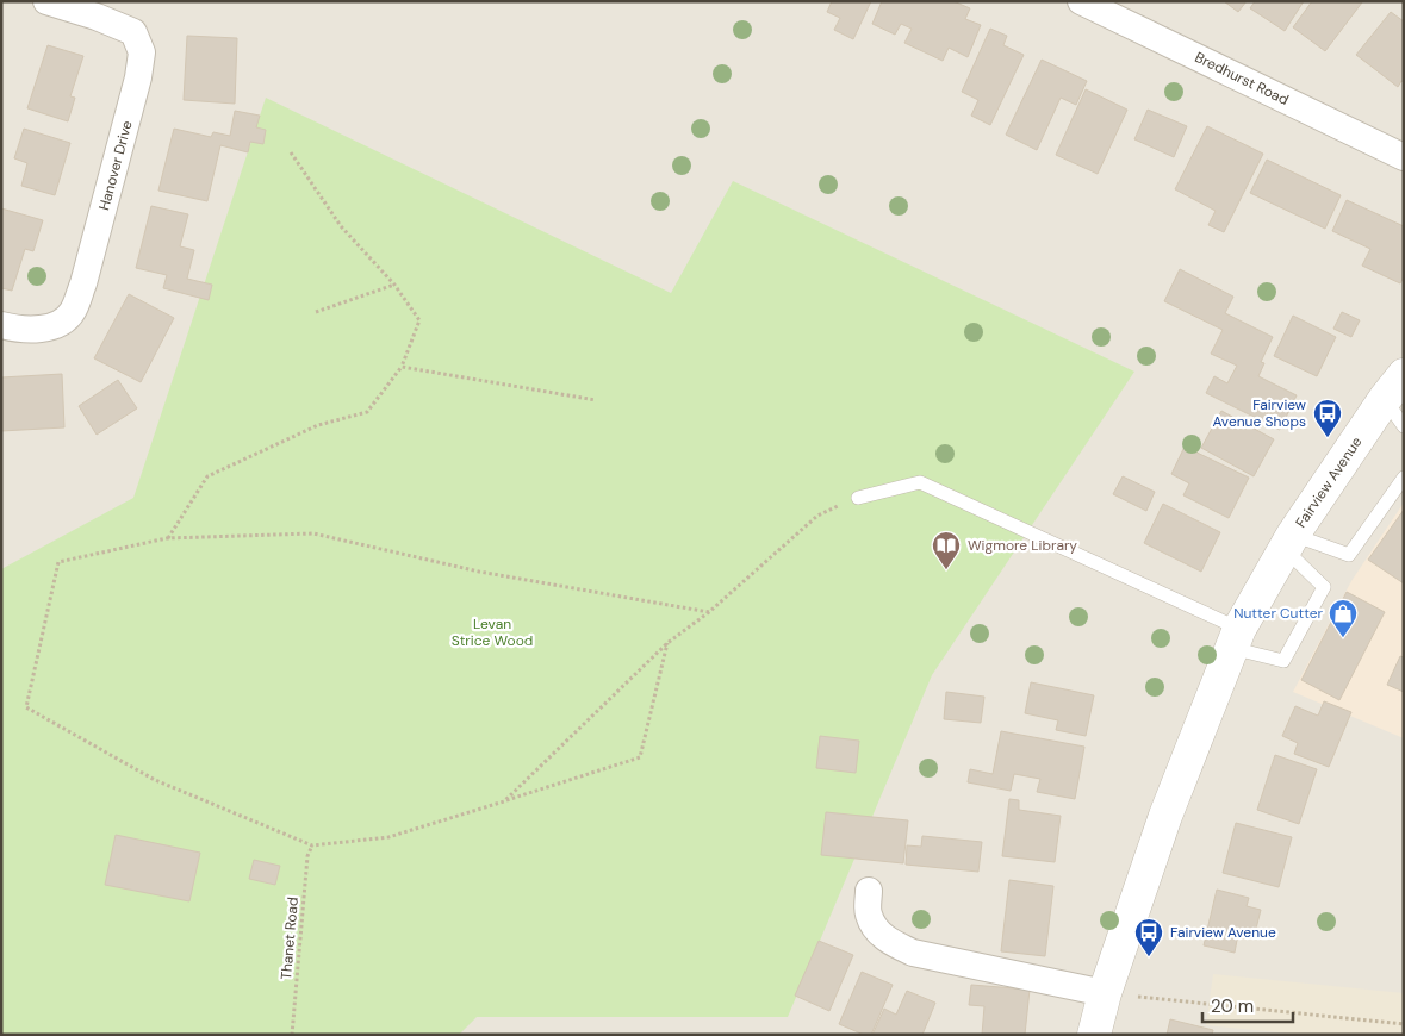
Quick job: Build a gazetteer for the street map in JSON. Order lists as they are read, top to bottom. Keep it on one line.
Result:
{"streets":{"street":["Bredhurst Road","Hanover Drive","Fairview Avenue"],"path":["Thanet Road"]},"parks":["Levan Strice Wood"],"places":{"bus stop":["Fairview Avenue Shops","Fairview Avenue"],"library":["Wigmore Library"],"shop":["Nutter Cutter"]},"scale_bar":"20 m"}
